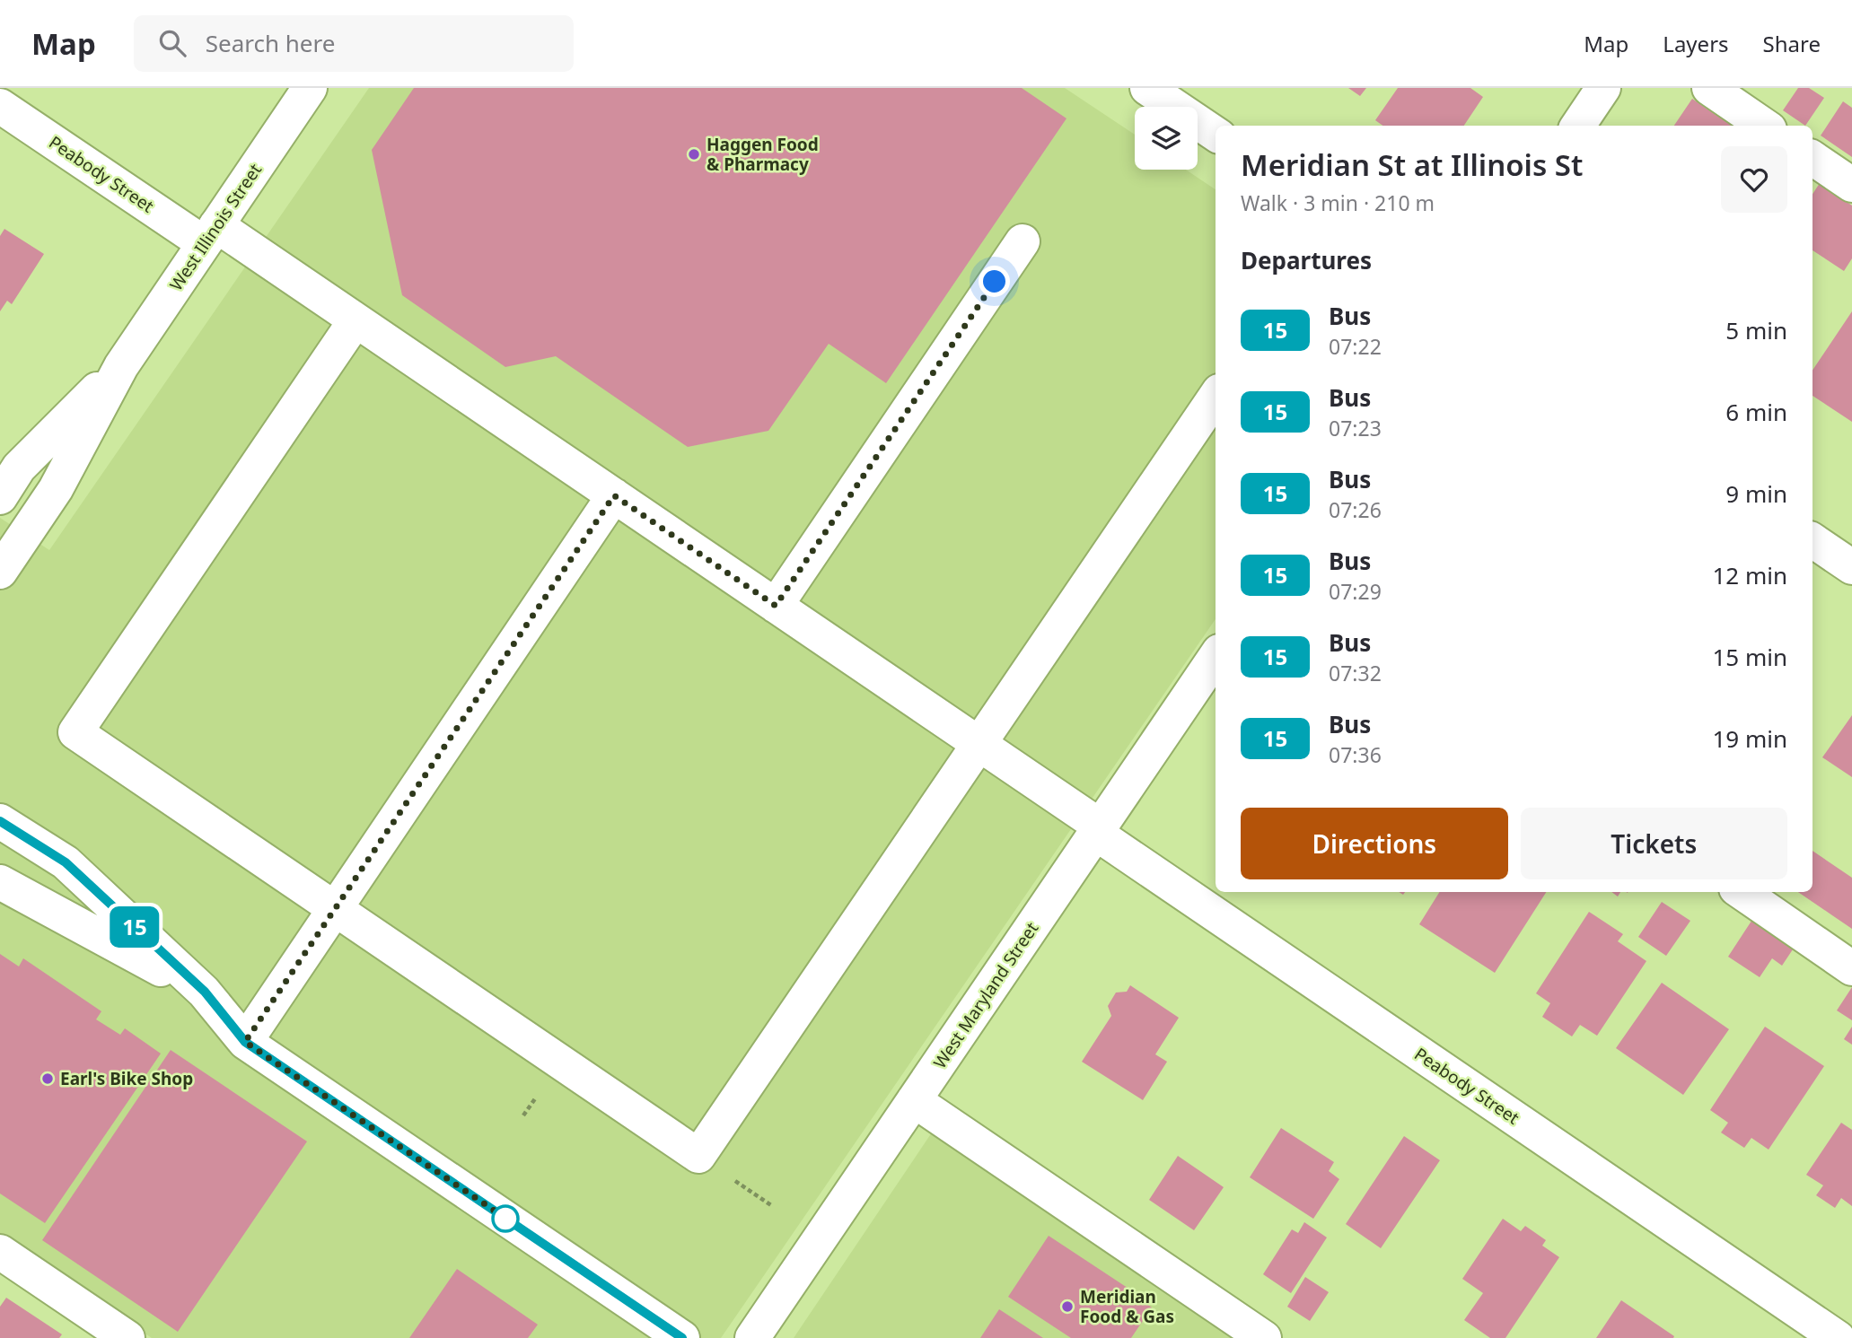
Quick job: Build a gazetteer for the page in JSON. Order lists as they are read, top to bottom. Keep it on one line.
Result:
{"streets":{"street":["Peabody Street","West Illinois Street","West Maryland Street"]},"crossings":[["Peabody Street","West Illinois Street"],["Peabody Street","West Maryland Street"]],"places":["Haggen Food & Pharmacy","Earl's Bike Shop","Meridian Food & Gas"],"lines":["bus line 15"],"page":{"header":"Map","search":"Search here","nav":["Map","Layers","Share"],"on_map":"15","heading":[["Meridian St at Illinois St","Walk · 3 min · 210 m"],"Departures"],"list":[{"mark":"15","name":"Bus","note":"07:22","value":"5 min"},{"mark":"15","name":"Bus","note":"07:23","value":"6 min"},{"mark":"15","name":"Bus","note":"07:26","value":"9 min"},{"mark":"15","name":"Bus","note":"07:29","value":"12 min"},{"mark":"15","name":"Bus","note":"07:32","value":"15 min"},{"mark":"15","name":"Bus","note":"07:36","value":"19 min"}],"buttons":["Directions","Tickets"]}}
